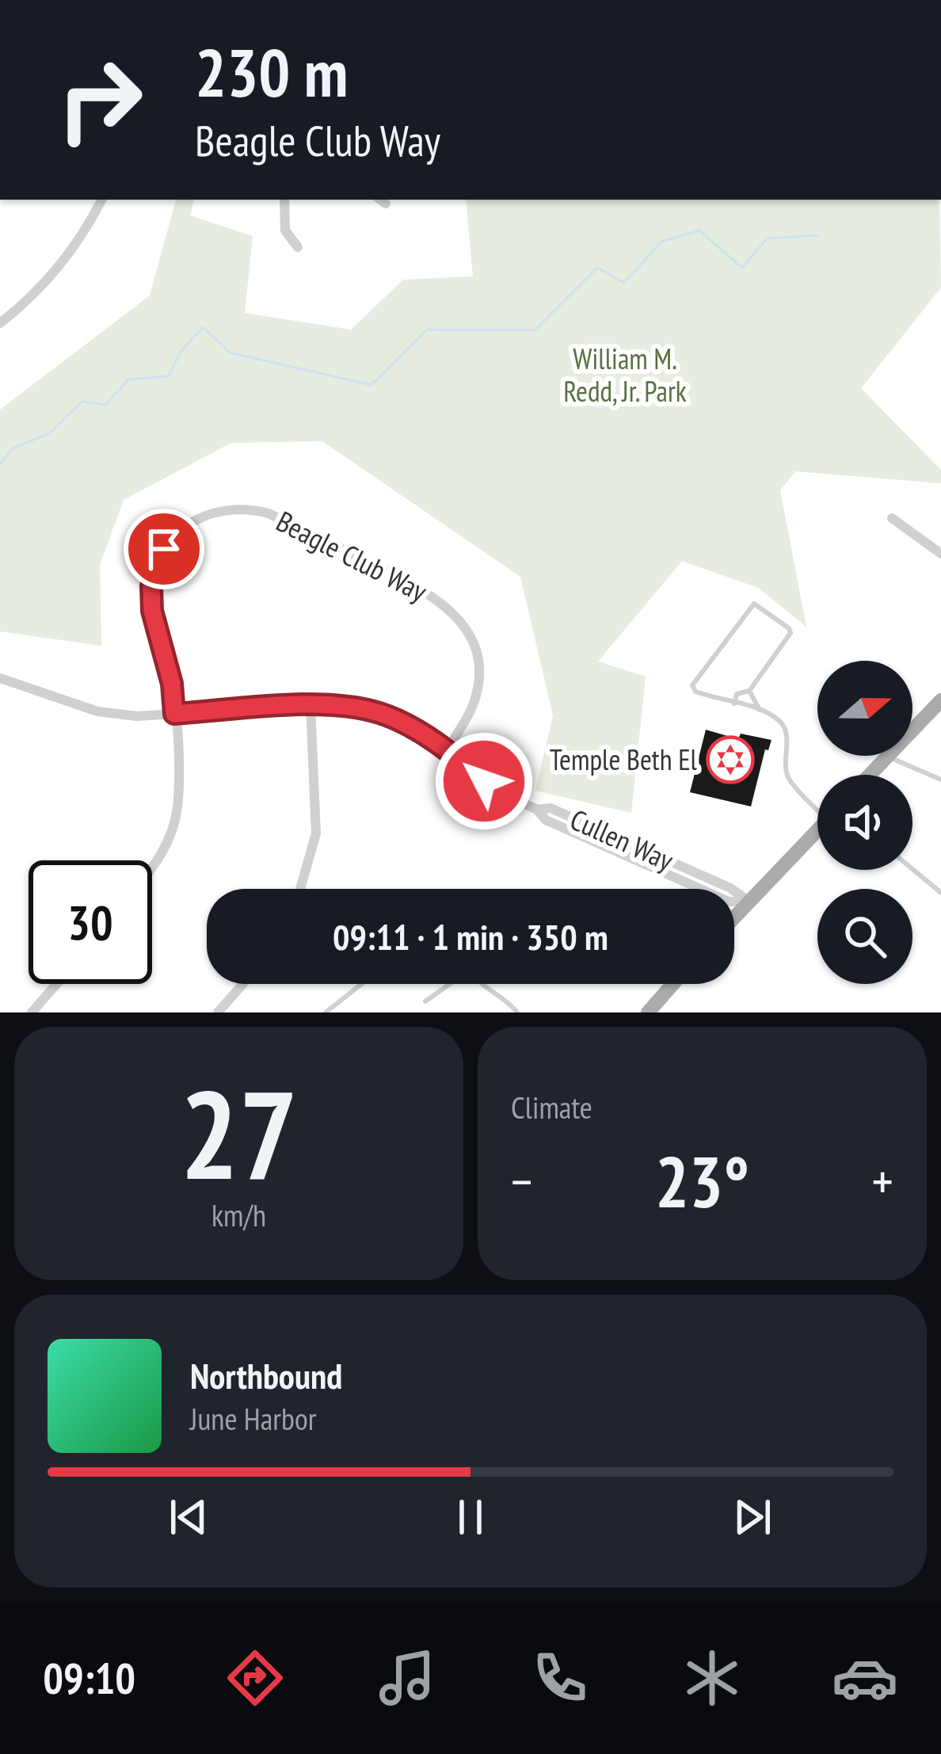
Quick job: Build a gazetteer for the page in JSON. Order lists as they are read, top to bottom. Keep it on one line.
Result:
{"streets":{"street":["Beagle Club Way","Cullen Way"]},"crossings":[["Beagle Club Way","Cullen Way"]],"parks":["William M. Redd, Jr. Park"],"places":{"synagogue":["Temple Beth El"]},"north":"right","page":{"turn":["230 m","Beagle Club Way"],"limit":"30","trip":"09:11 · 1 min · 350 m","tile":[["27","km/h"],"Climate"],"heat":["−","23°","+"],"song":["Northbound","June Harbor"],"tabs":"09:10"}}
